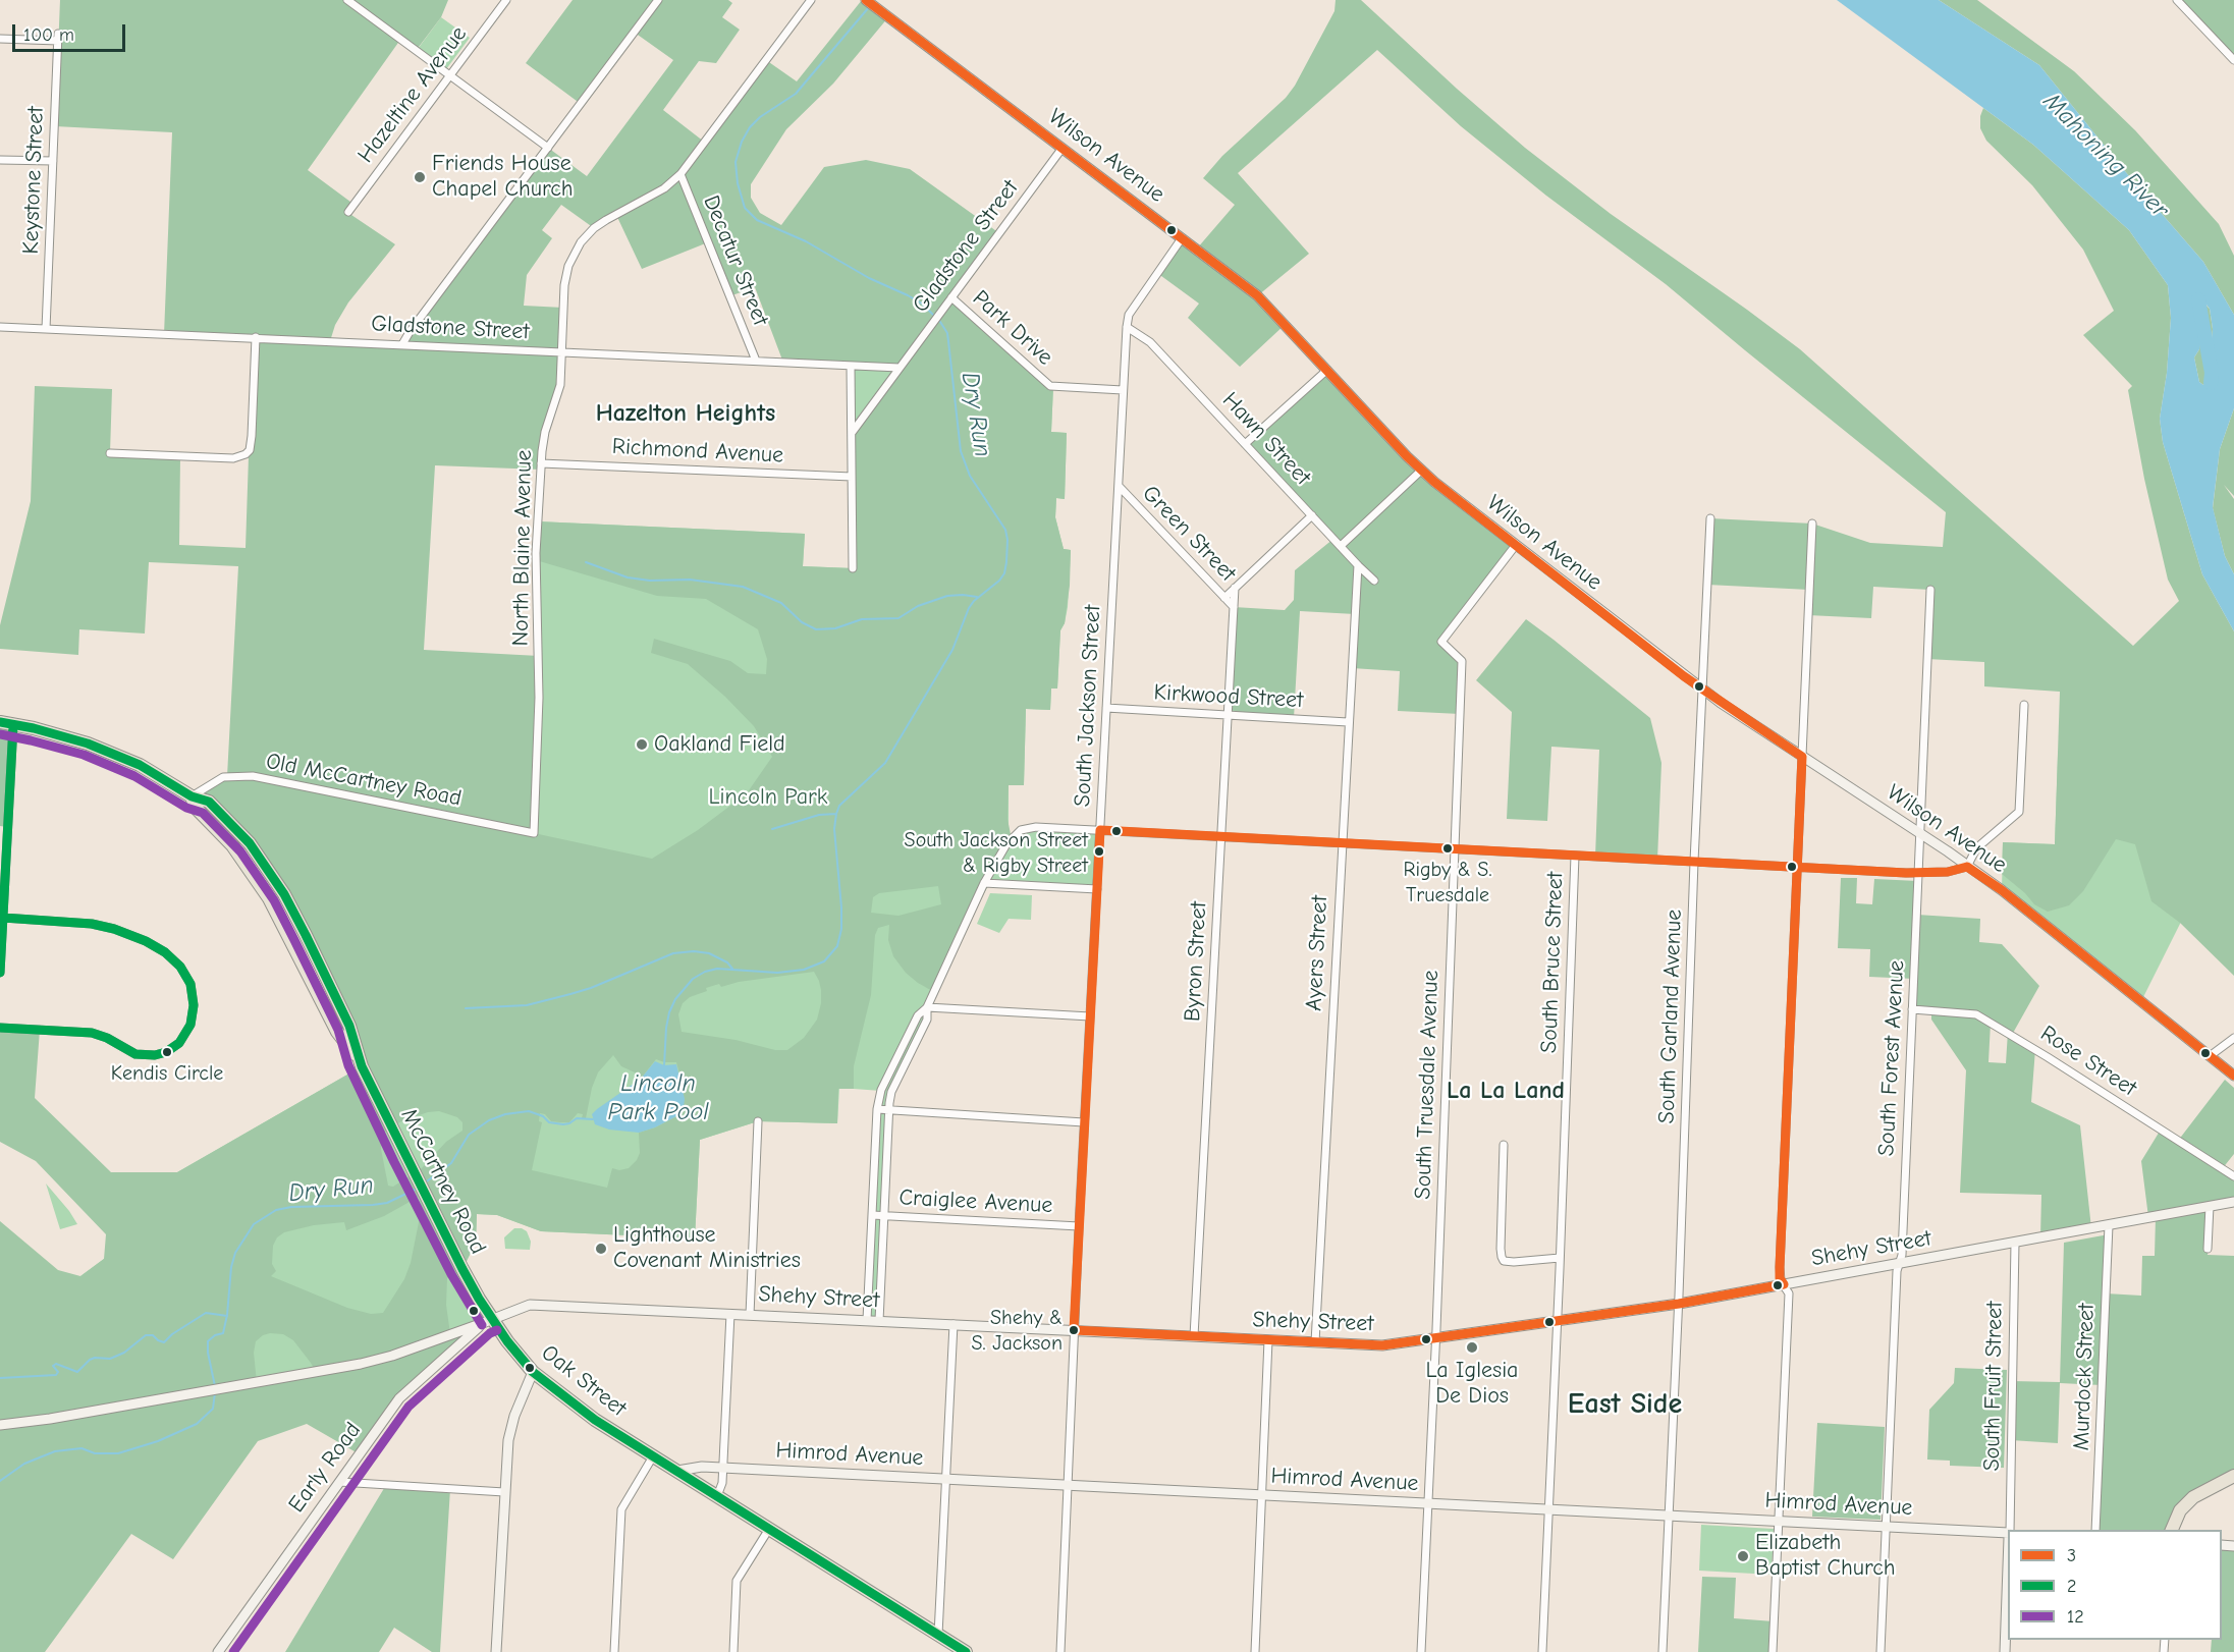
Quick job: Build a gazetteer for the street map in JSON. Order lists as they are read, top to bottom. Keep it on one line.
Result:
{"streets":{"highway":["McCartney Road","Oak Street"],"street":["Hazeltine Avenue","Wilson Avenue","Keystone Street","Gladstone Street","Decatur Street","Park Drive","Hawn Street","Richmond Avenue","Green Street","North Blaine Avenue","Kirkwood Street","South Jackson Street","Old McCartney Road","Ayers Street","Byron Street","South Bruce Street","South Garland Avenue","South Forest Avenue","Rose Street","South Truesdale Avenue","Craiglee Avenue","Shehy Street","Murdock Street","South Fruit Street","Himrod Avenue","Early Road"]},"crossings":[["Wilson Avenue","Gladstone Street"],["Wilson Avenue","South Jackson Street"],["Wilson Avenue","South Garland Avenue"],["Wilson Avenue","South Forest Avenue"],["Wilson Avenue","South Truesdale Avenue"],["Keystone Street","Gladstone Street"],["Gladstone Street","Decatur Street"],["Gladstone Street","Park Drive"],["Gladstone Street","North Blaine Avenue"],["Decatur Street","North Blaine Avenue"],["Park Drive","South Jackson Street"],["Hawn Street","South Jackson Street"],["Hawn Street","Ayers Street"],["Richmond Avenue","North Blaine Avenue"],["Green Street","South Jackson Street"],["Green Street","Byron Street"],["North Blaine Avenue","Old McCartney Road"],["Kirkwood Street","South Jackson Street"],["Kirkwood Street","Ayers Street"],["Kirkwood Street","Byron Street"],["South Jackson Street","Craiglee Avenue"],["South Jackson Street","Shehy Street"],["South Jackson Street","Himrod Avenue"],["Old McCartney Road","McCartney Road"],["Ayers Street","Shehy Street"],["Byron Street","Shehy Street"],["South Bruce Street","Shehy Street"],["South Bruce Street","Himrod Avenue"],["South Garland Avenue","Shehy Street"],["South Garland Avenue","Himrod Avenue"],["South Forest Avenue","Rose Street"],["South Forest Avenue","Shehy Street"],["South Forest Avenue","Himrod Avenue"],["South Truesdale Avenue","Shehy Street"],["South Truesdale Avenue","Himrod Avenue"],["McCartney Road","Shehy Street"],["McCartney Road","Oak Street"],["McCartney Road","Early Road"],["Shehy Street","Murdock Street"],["Shehy Street","Oak Street"],["Shehy Street","South Fruit Street"],["Shehy Street","Early Road"],["Oak Street","Himrod Avenue"],["Oak Street","Early Road"]],"districts":["Hazelton Heights","La La Land","East Side"],"water":["Mahoning River","Dry Run","Lincoln Park Pool"],"parks":["Lincoln Park"],"places":["Friends House Chapel Church","Oakland Field","Rigby & S. Truesdale","South Jackson Street & Rigby Street","Kendis Circle","Lighthouse Covenant Ministries","Shehy & S. Jackson","La Iglesia De Dios","Elizabeth Baptist Church"],"lines":["transit line 3","transit line 2","transit line 12"],"legend":["3","2","12"],"scale_bar":"100 m"}
